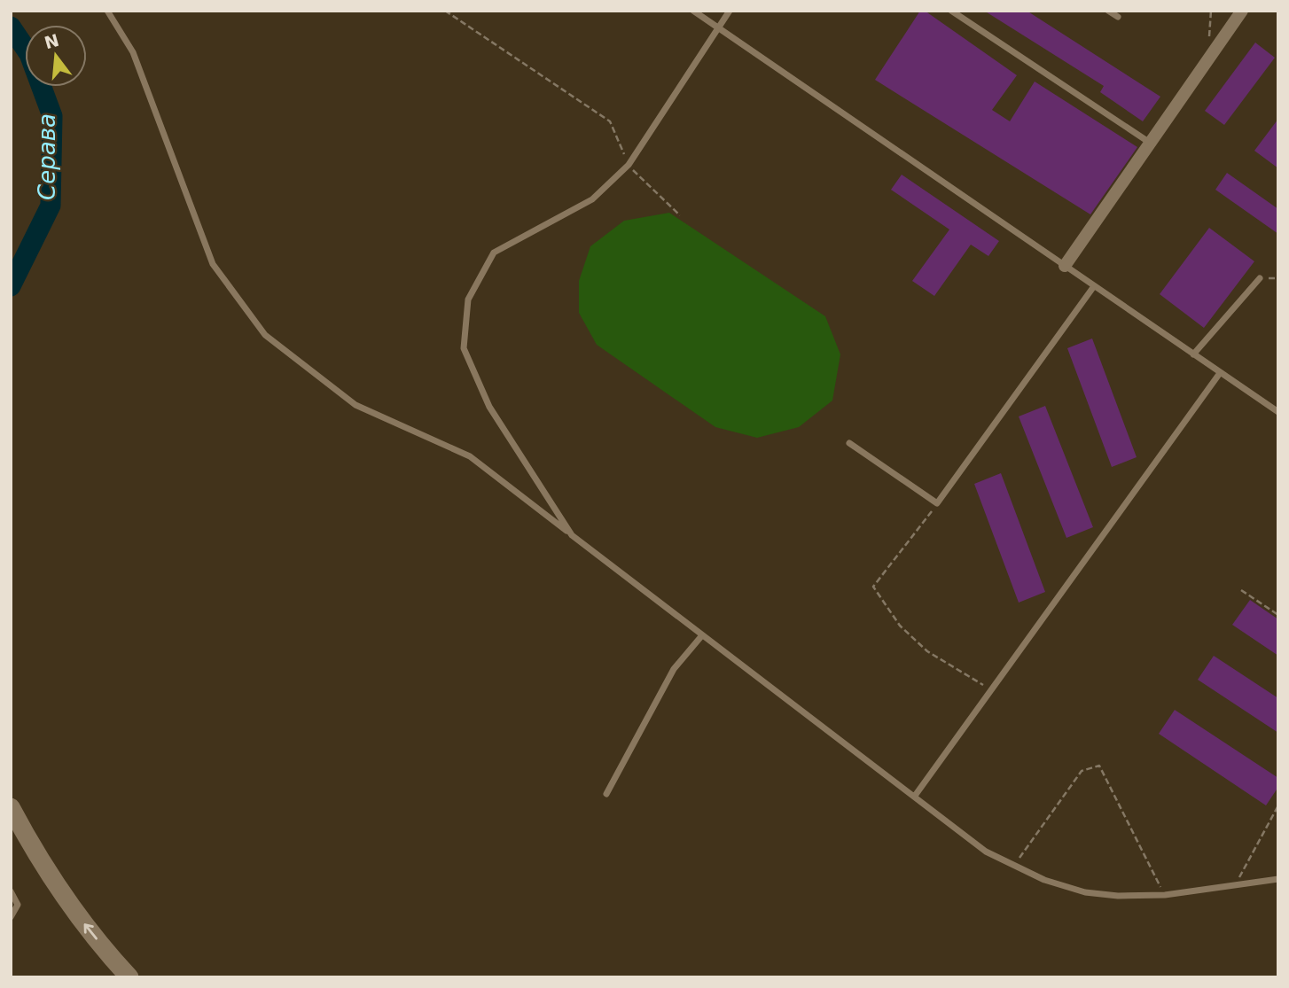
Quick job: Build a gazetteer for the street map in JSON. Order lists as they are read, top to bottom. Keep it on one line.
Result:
{"water":["Серава"],"north":"top"}
